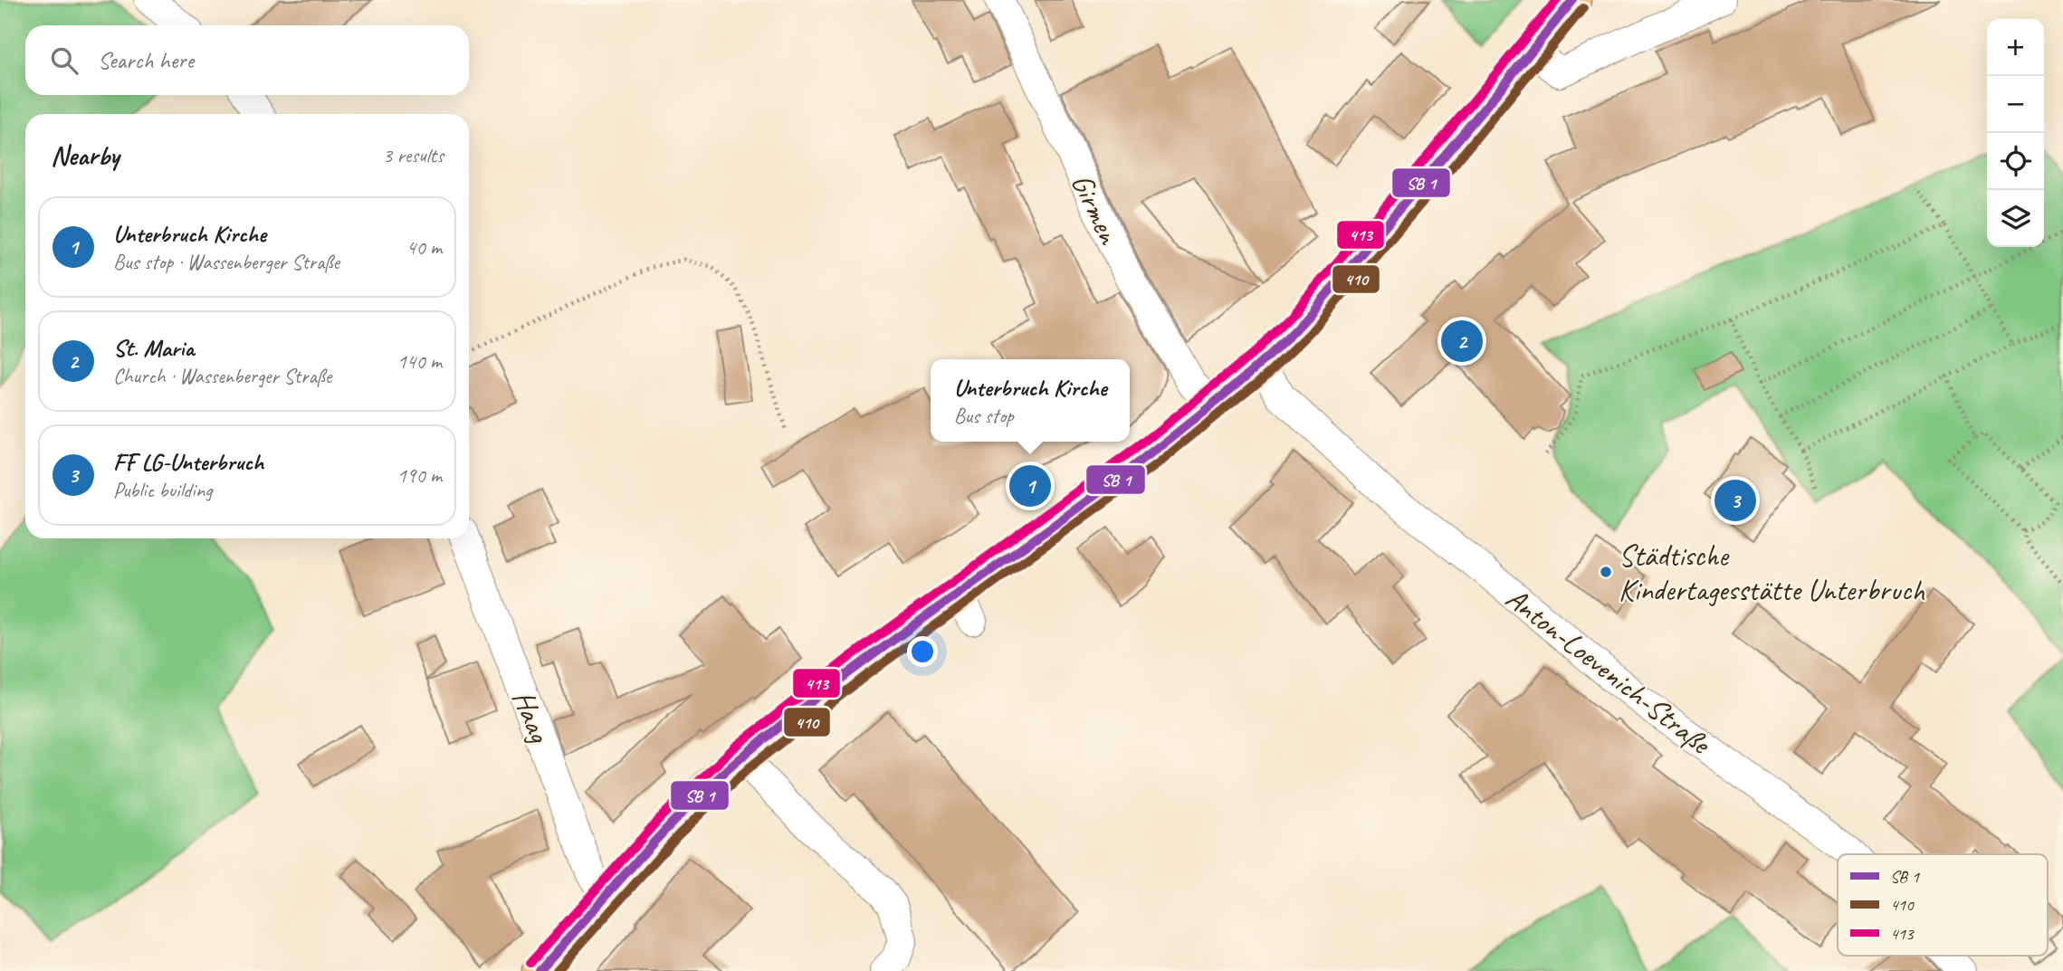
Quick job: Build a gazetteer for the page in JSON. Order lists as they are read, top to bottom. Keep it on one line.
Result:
{"streets":{"street":["Girmen","Anton-Loevenich-Straße","Haag"]},"places":["Städtische Kindertagesstätte Unterbruch"],"lines":["transit line 413","transit line 410"],"legend":["SB 1","410","413"],"page":{"map_buttons":["+","−"],"search":"Search here","heading":["Nearby","3 results"],"list":[{"mark":"1","name":"Unterbruch Kirche","note":"Bus stop · Wassenberger Straße","value":"40 m"},{"mark":"2","name":"St. Maria","note":"Church · Wassenberger Straße","value":"140 m"},{"mark":"3","name":"FF LG-Unterbruch","note":"Public building","value":"190 m"}],"pins":["2","1","3"],"popup":["Unterbruch Kirche","Bus stop"]}}
